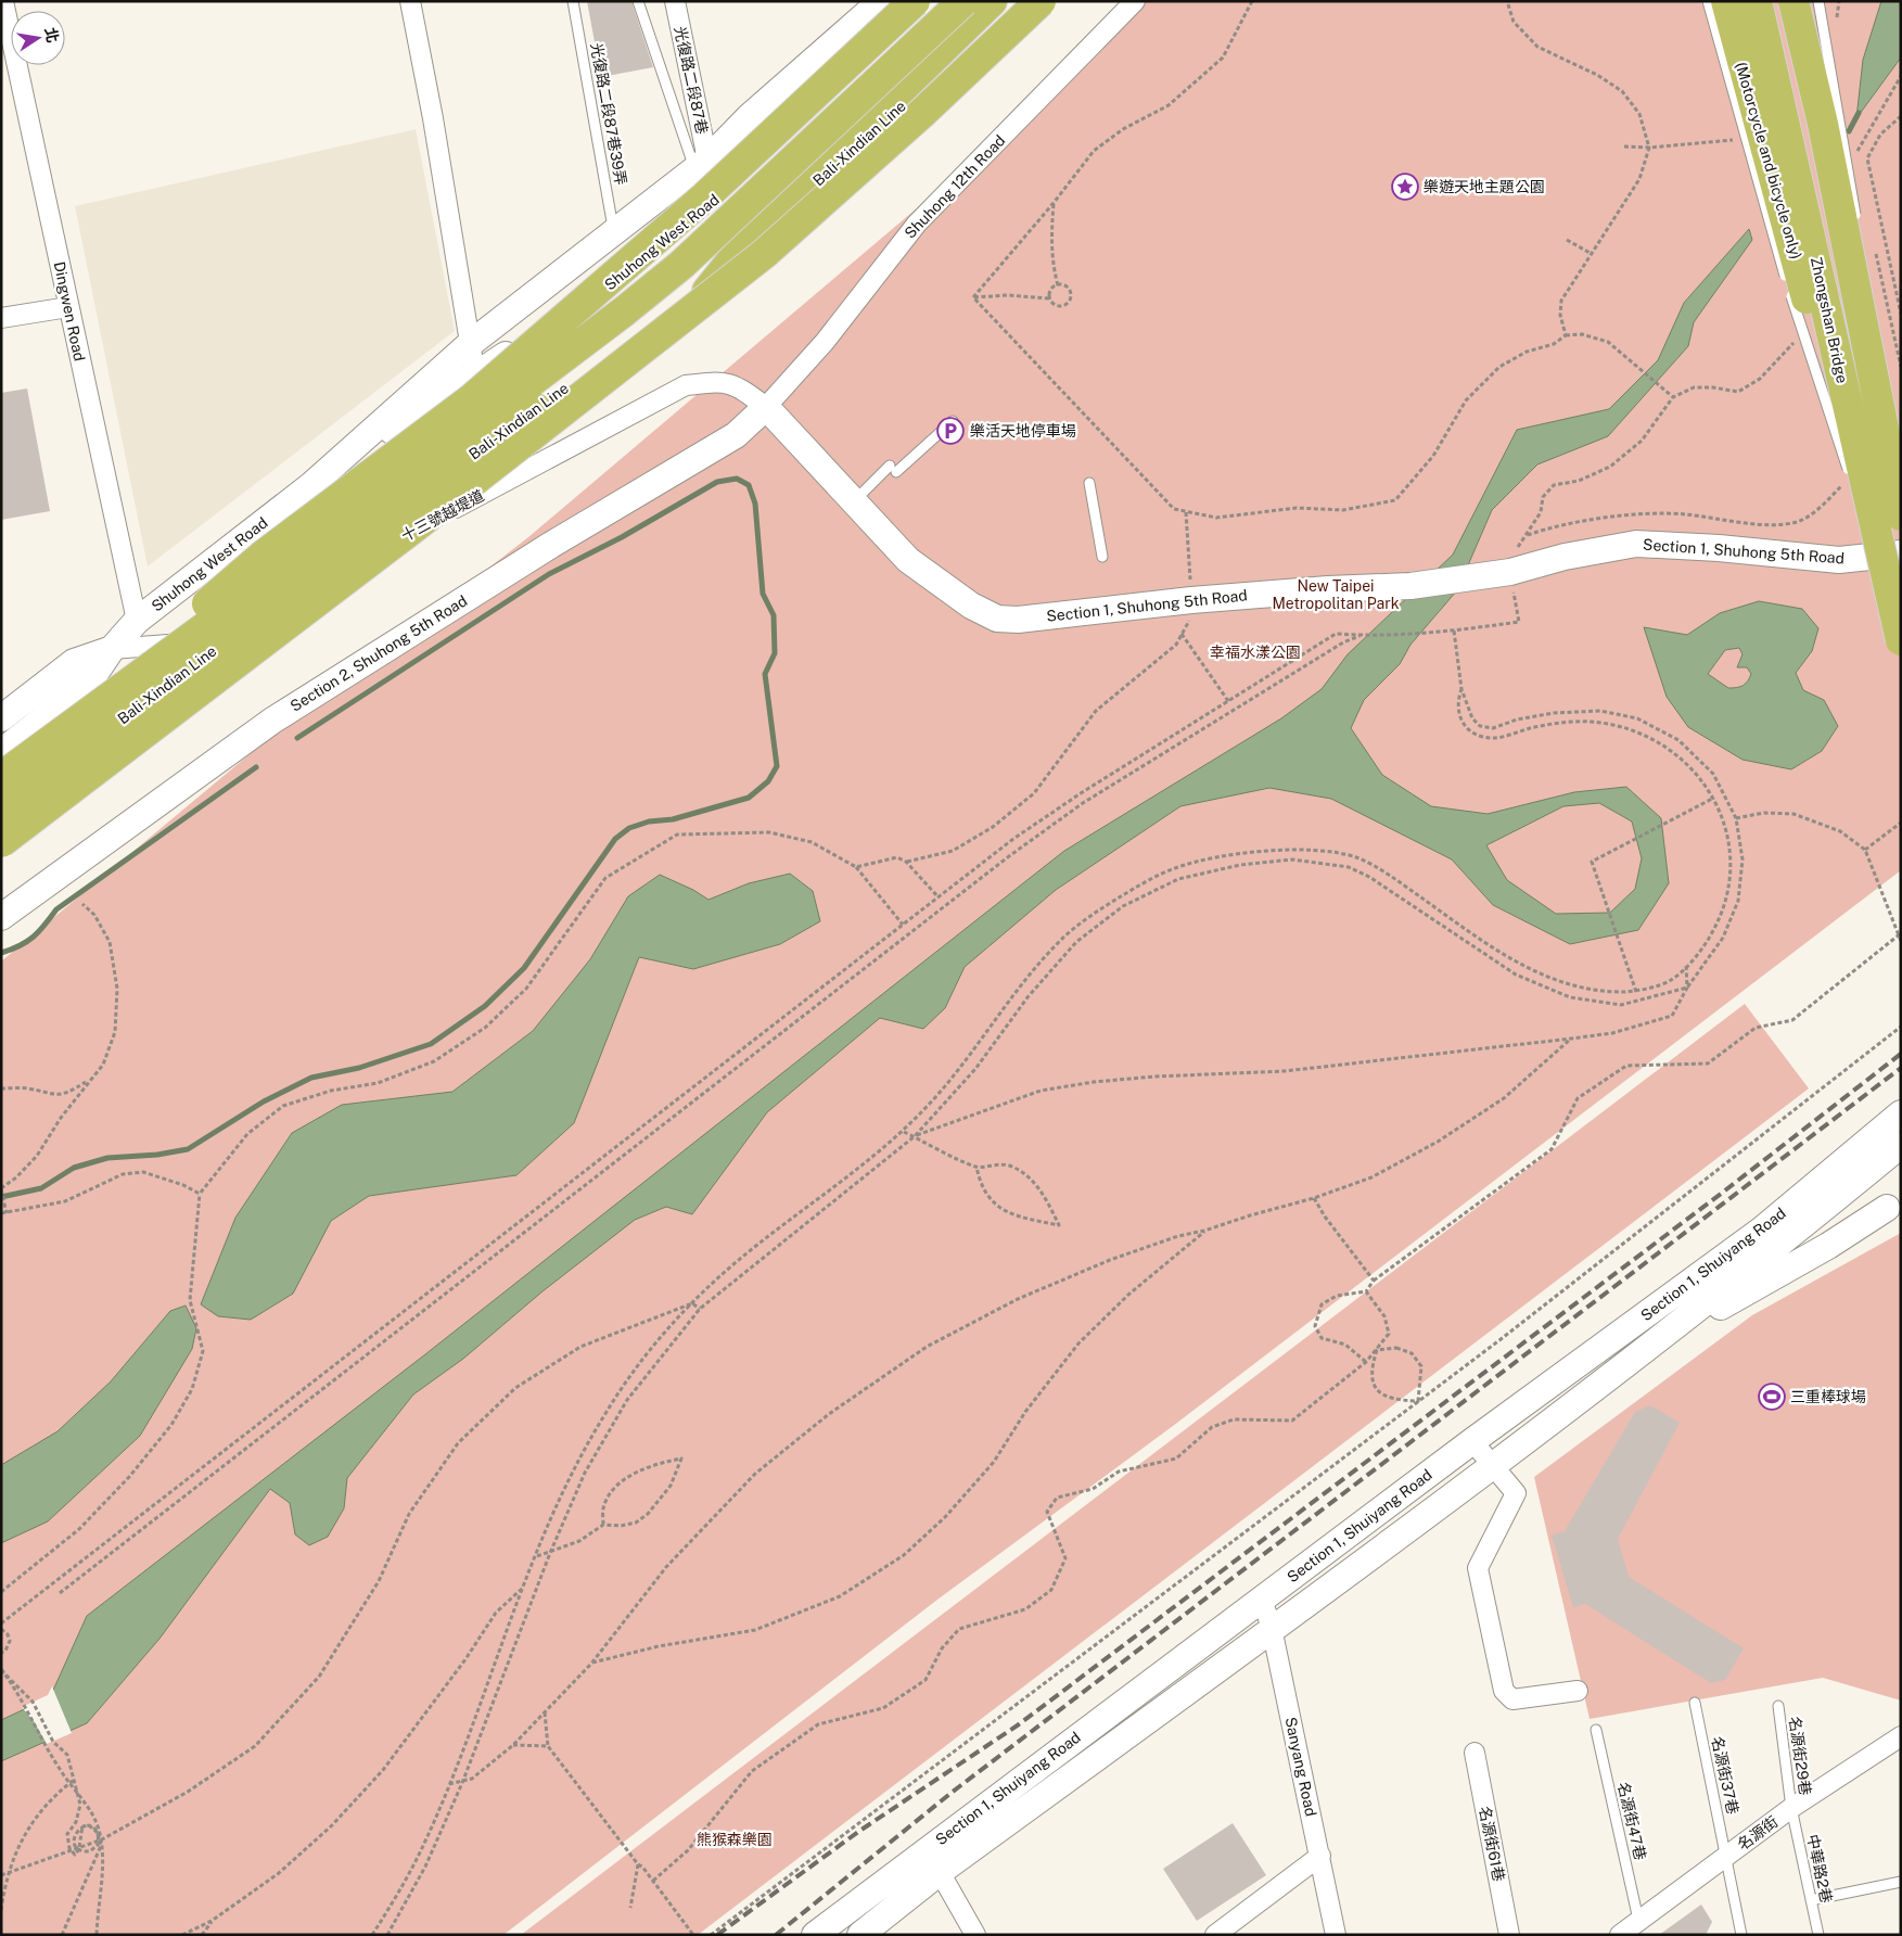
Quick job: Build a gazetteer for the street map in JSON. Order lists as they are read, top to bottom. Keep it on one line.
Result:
{"streets":{"highway":["Bali-Xindian Line","Zhongshan Bridge"],"street":["光復路二段87巷","Shuhong 12th Road","Shuhong West Road","Dingwen Road","十三號越堤道","Section 1, Shuhong 5th Road","Section 2, Shuhong 5th Road","Section 1, Shuiyang Road","Sanyang Road","名源街","名源街61巷"],"lane":["光復路二段87巷39弄","(Motorcycle and bicycle only)","名源街29巷","名源街37巷","名源街47巷","中華路2巷"]},"crossings":[["光復路二段87巷","Shuhong West Road"],["光復路二段87巷39弄","Shuhong West Road"],["(Motorcycle and bicycle only)","Zhongshan Bridge"],["Shuhong 12th Road","十三號越堤道"],["Shuhong 12th Road","Section 1, Shuhong 5th Road"],["Shuhong 12th Road","Section 2, Shuhong 5th Road"],["Shuhong West Road","Dingwen Road"],["Shuhong West Road","十三號越堤道"],["Zhongshan Bridge","Section 1, Shuhong 5th Road"],["十三號越堤道","Section 1, Shuhong 5th Road"],["十三號越堤道","Section 2, Shuhong 5th Road"],["Section 1, Shuhong 5th Road","Section 2, Shuhong 5th Road"],["Section 1, Shuiyang Road","Sanyang Road"],["名源街29巷","名源街"],["名源街29巷","中華路2巷"],["名源街37巷","名源街"],["名源街47巷","名源街"],["名源街","中華路2巷"]],"parks":["New Taipei Metropolitan Park","幸福水漾公園","熊猴森樂園"],"places":{"place":["樂遊天地主題公園"],"parking":["樂活天地停車場"],"sports":["三重棒球場"]},"north":"right"}
